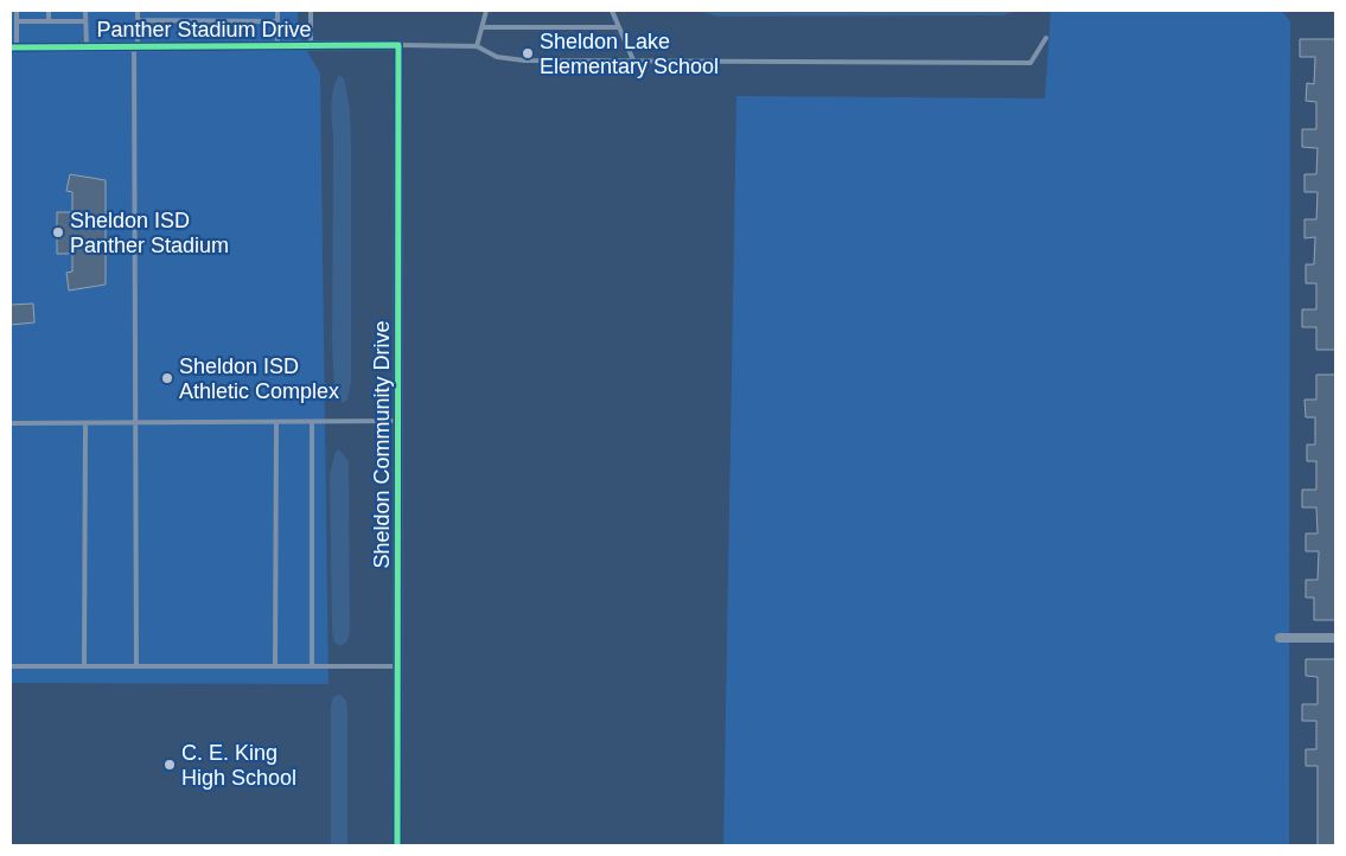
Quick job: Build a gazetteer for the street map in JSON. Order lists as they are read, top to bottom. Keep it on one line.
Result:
{"streets":{"street":["Panther Stadium Drive","Sheldon Community Drive"]},"crossings":[["Panther Stadium Drive","Sheldon Community Drive"]],"places":["Sheldon Lake Elementary School","Sheldon ISD Panther Stadium","Sheldon ISD Athletic Complex","C. E. King High School"]}
